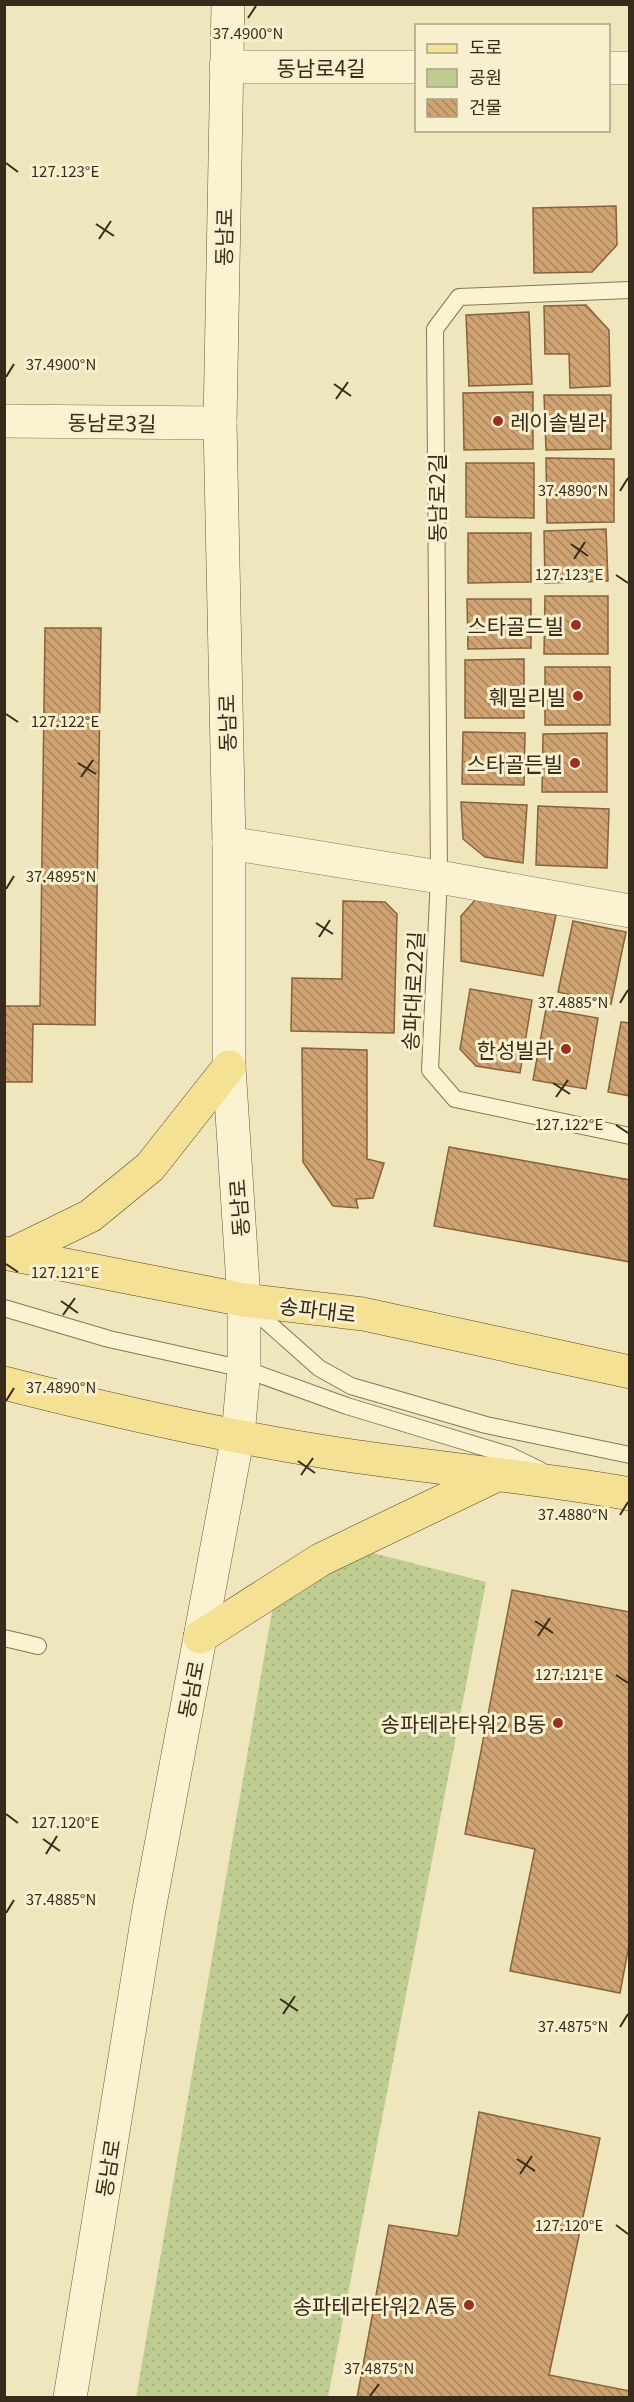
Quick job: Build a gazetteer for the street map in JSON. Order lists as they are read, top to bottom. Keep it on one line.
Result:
{"streets":{"main road":["동남로4길","동남로","동남로3길","송파대로"],"lane":["동남로2길","송파대로22길"]},"crossings":[["동남로4길","동남로"],["동남로","동남로3길"],["동남로","송파대로"],["동남로2길","송파대로22길"]],"places":["레이솔빌라","스타골드빌","훼밀리빌","스타골든빌","한성빌라","송파테라타워2 B동","송파테라타워2 A동"],"legend":["도로","공원","건물"],"coordinates":["37.4900°N","127.123°E","37.4890°N","127.122°E","37.4895°N","37.4885°N","127.121°E","37.4880°N","127.120°E","37.4875°N"]}
